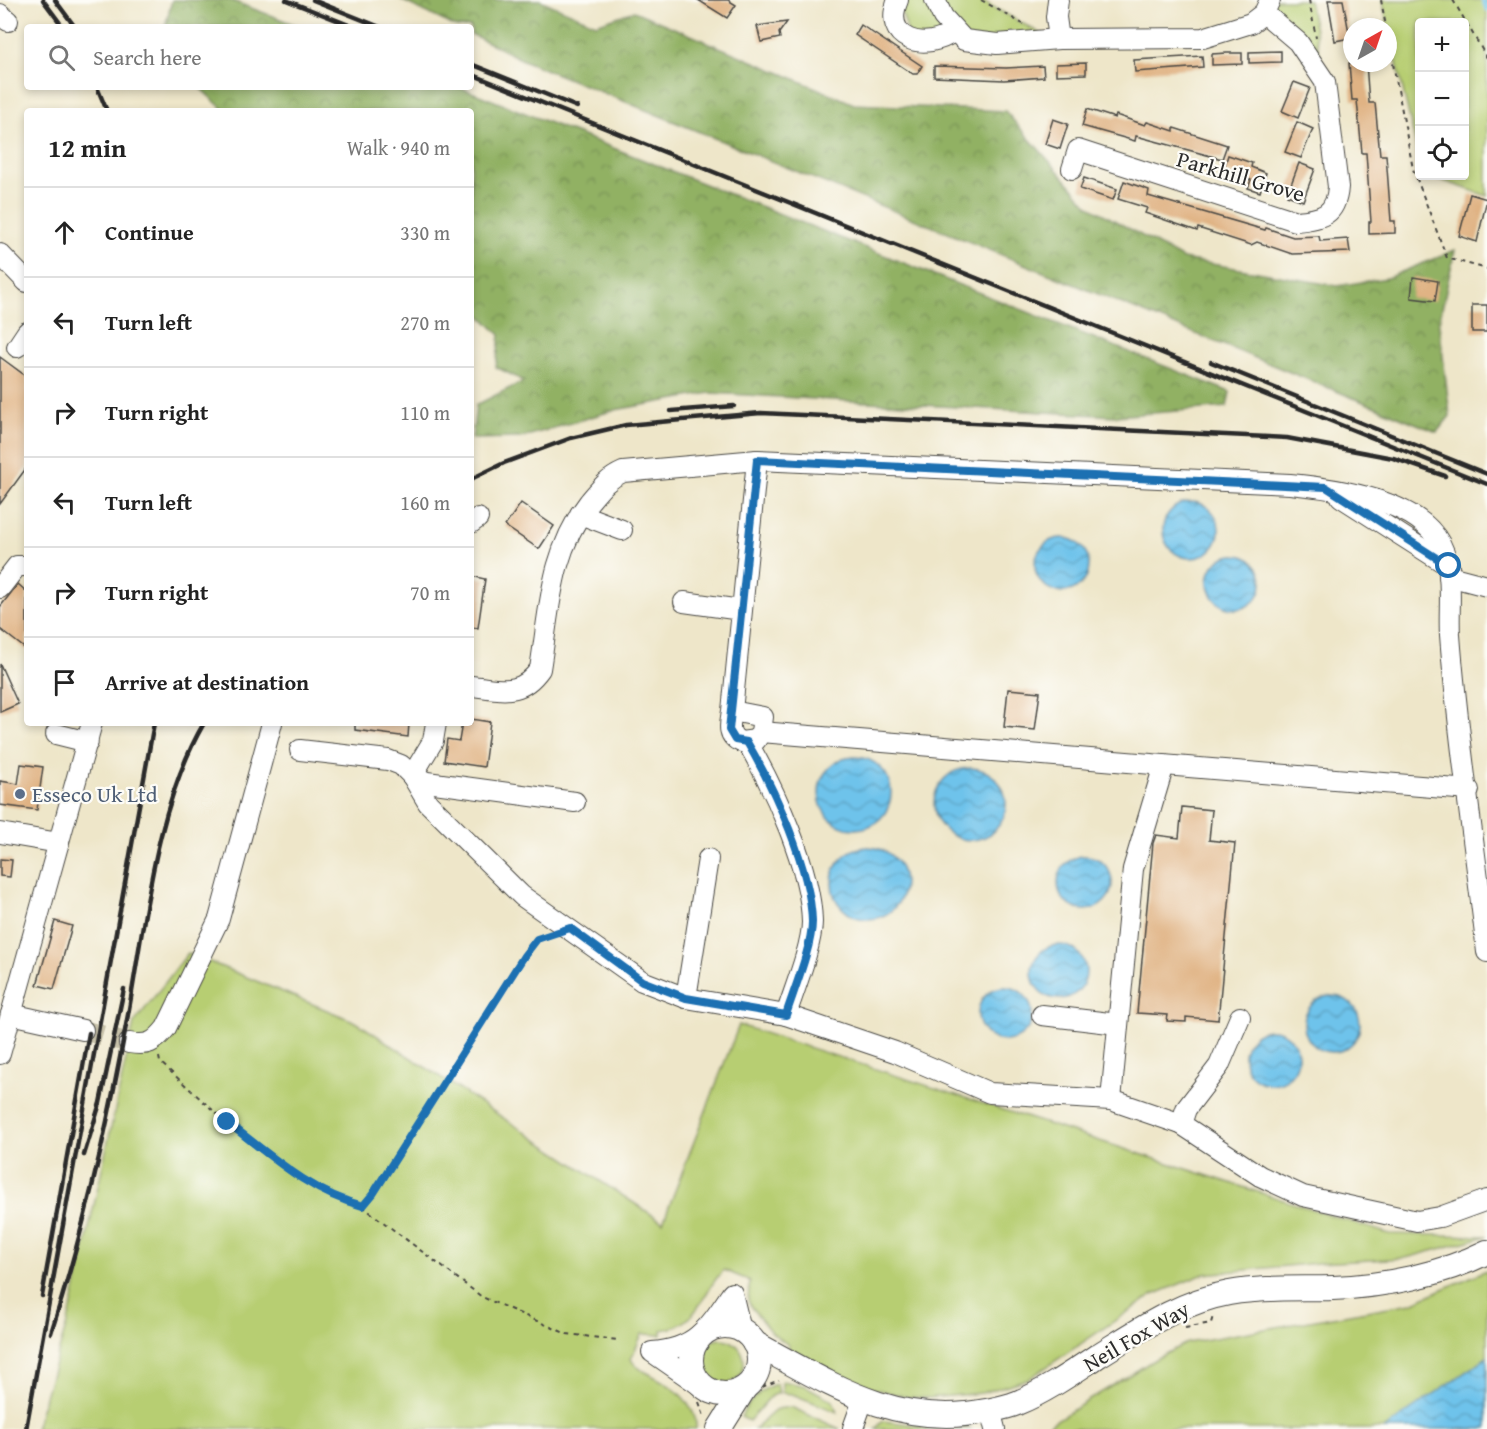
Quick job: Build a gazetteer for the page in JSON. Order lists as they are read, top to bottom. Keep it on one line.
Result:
{"streets":{"main road":["Neil Fox Way"],"street":["Parkhill Grove"]},"places":["Esseco Uk Ltd"],"north":"top right","page":{"map_buttons":["+","−"],"search":"Search here","heading":["12 min","Walk · 940 m"],"list":[["Continue","330 m"],["Turn left","270 m"],["Turn right","110 m"],["Turn left","160 m"],["Turn right","70 m"],"Arrive at destination"]}}
